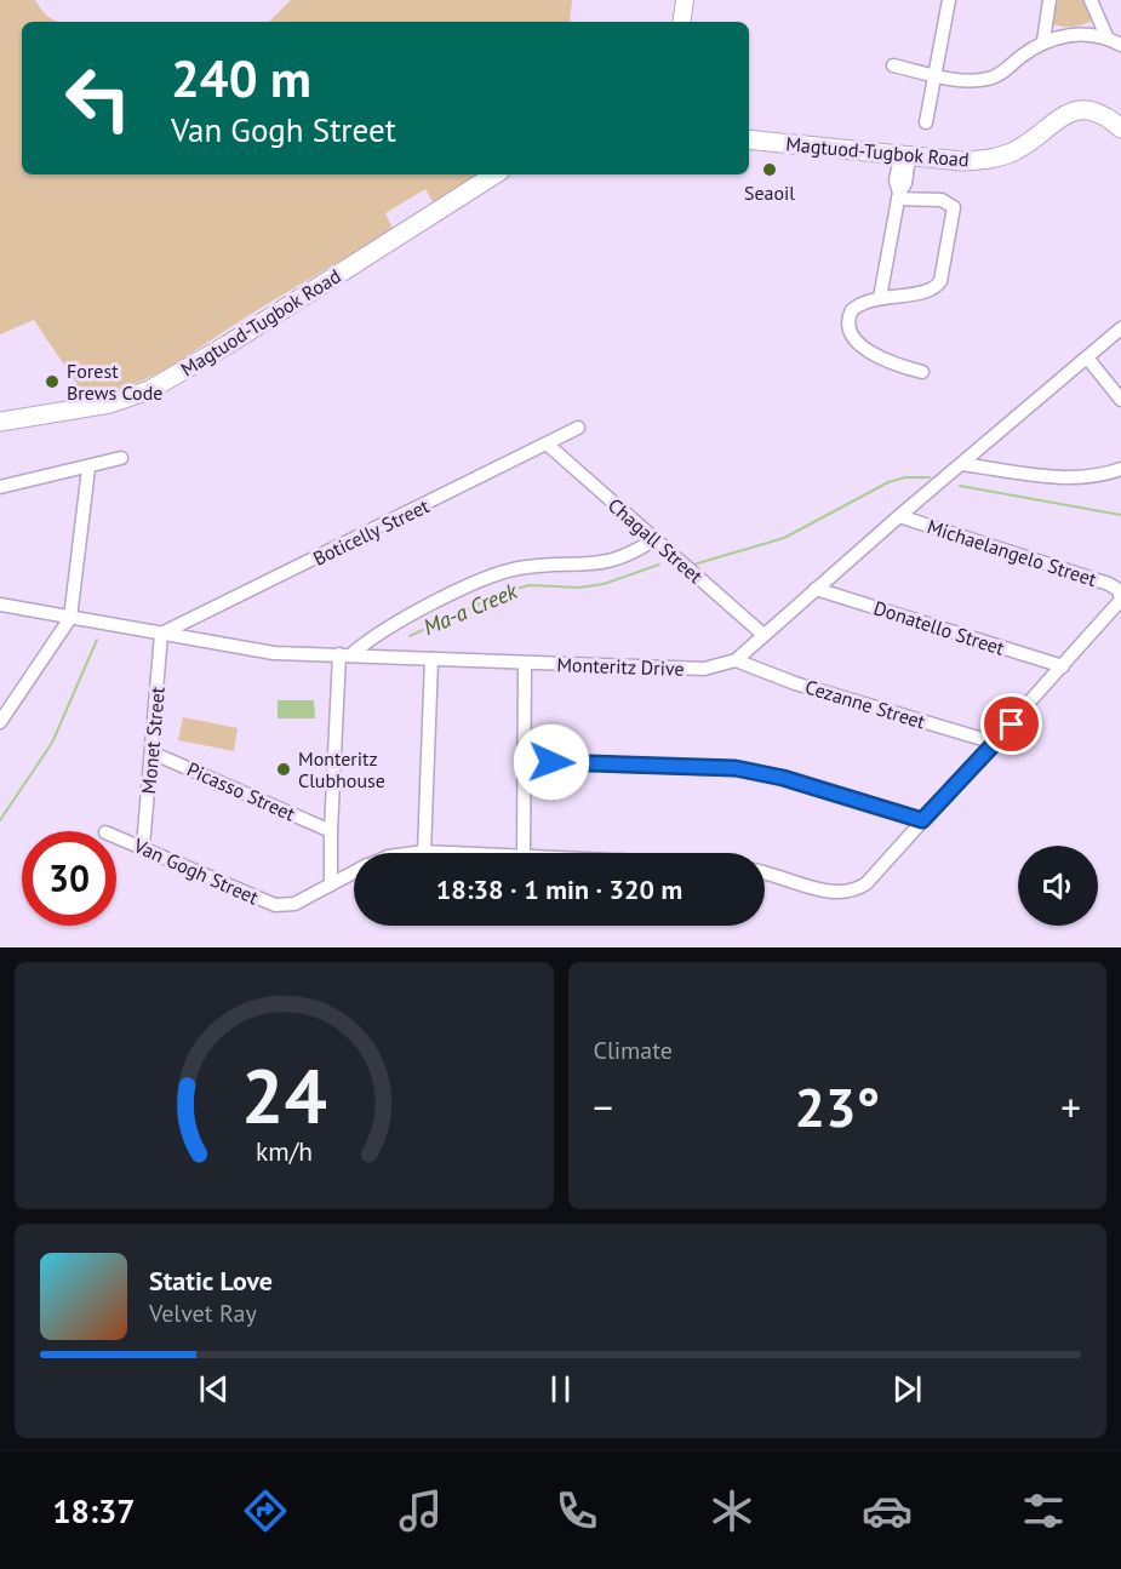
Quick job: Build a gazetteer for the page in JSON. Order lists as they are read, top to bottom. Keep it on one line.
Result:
{"streets":{"main road":["Magtuod-Tugbok Road"],"street":["Boticelly Street","Chagall Street","Michaelangelo Street","Donatello Street","Monteritz Drive","Cezanne Street","Monet Street","Picasso Street","Van Gogh Street"]},"crossings":[["Boticelly Street","Chagall Street"],["Boticelly Street","Monteritz Drive"],["Boticelly Street","Monet Street"],["Chagall Street","Monteritz Drive"],["Michaelangelo Street","Monteritz Drive"],["Donatello Street","Monteritz Drive"],["Monteritz Drive","Cezanne Street"],["Monteritz Drive","Monet Street"],["Monet Street","Picasso Street"],["Monet Street","Van Gogh Street"]],"water":["Ma-a Creek"],"places":["Seaoil","Forest Brews Code","Monteritz Clubhouse"],"page":{"turn":["240 m","Van Gogh Street"],"limit":"30","trip":"18:38 · 1 min · 320 m","tile":"Climate","heat":["−","23°","+"],"song":["Static Love","Velvet Ray"],"tabs":"18:37","gauge":["24","km/h"]}}
